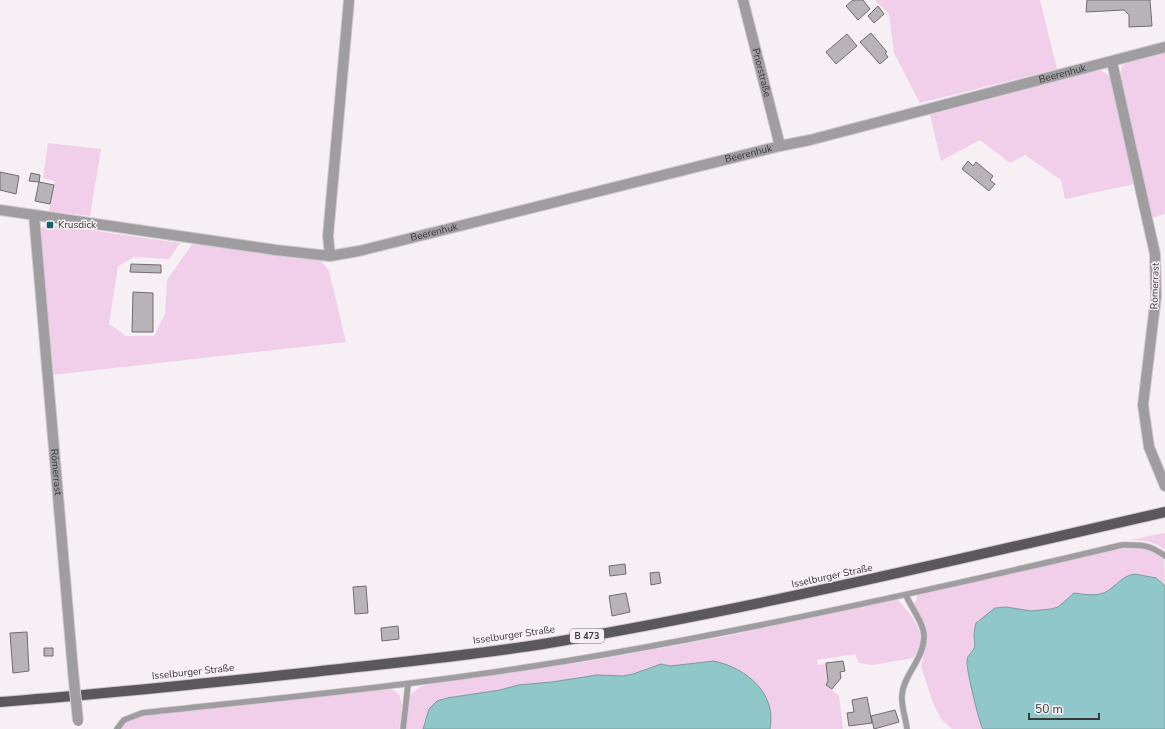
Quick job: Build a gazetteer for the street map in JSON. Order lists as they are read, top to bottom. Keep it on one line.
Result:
{"streets":{"main road":["Isselburger Straße","B 473"],"street":["Priorstraße","Beerenhuk","Römerrast"]},"crossings":[["Priorstraße","Beerenhuk"],["Beerenhuk","Römerrast"]],"places":{"transit":["Krusdick"]},"scale_bar":"50 m"}
